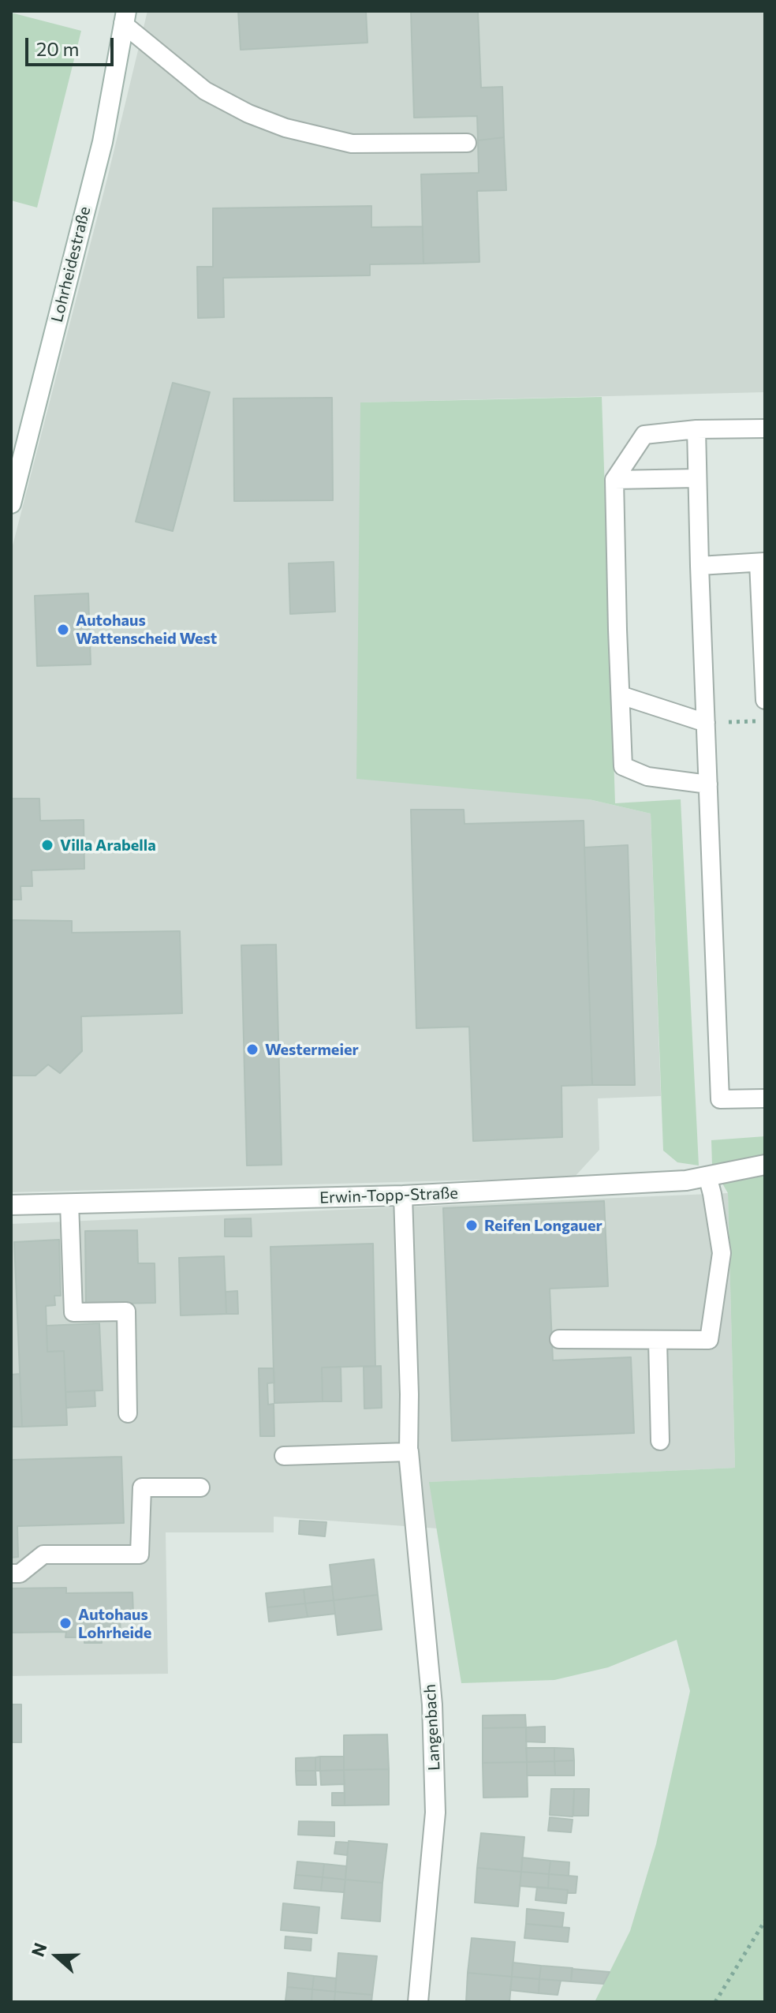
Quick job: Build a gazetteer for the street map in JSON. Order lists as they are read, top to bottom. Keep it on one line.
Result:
{"streets":{"street":["Lohrheidestraße","Erwin-Topp-Straße","Langenbach"]},"places":["Autohaus Wattenscheid West","Villa Arabella","Westermeier","Reifen Longauer","Autohaus Lohrheide"],"scale_bar":"20 m","north":"left"}
